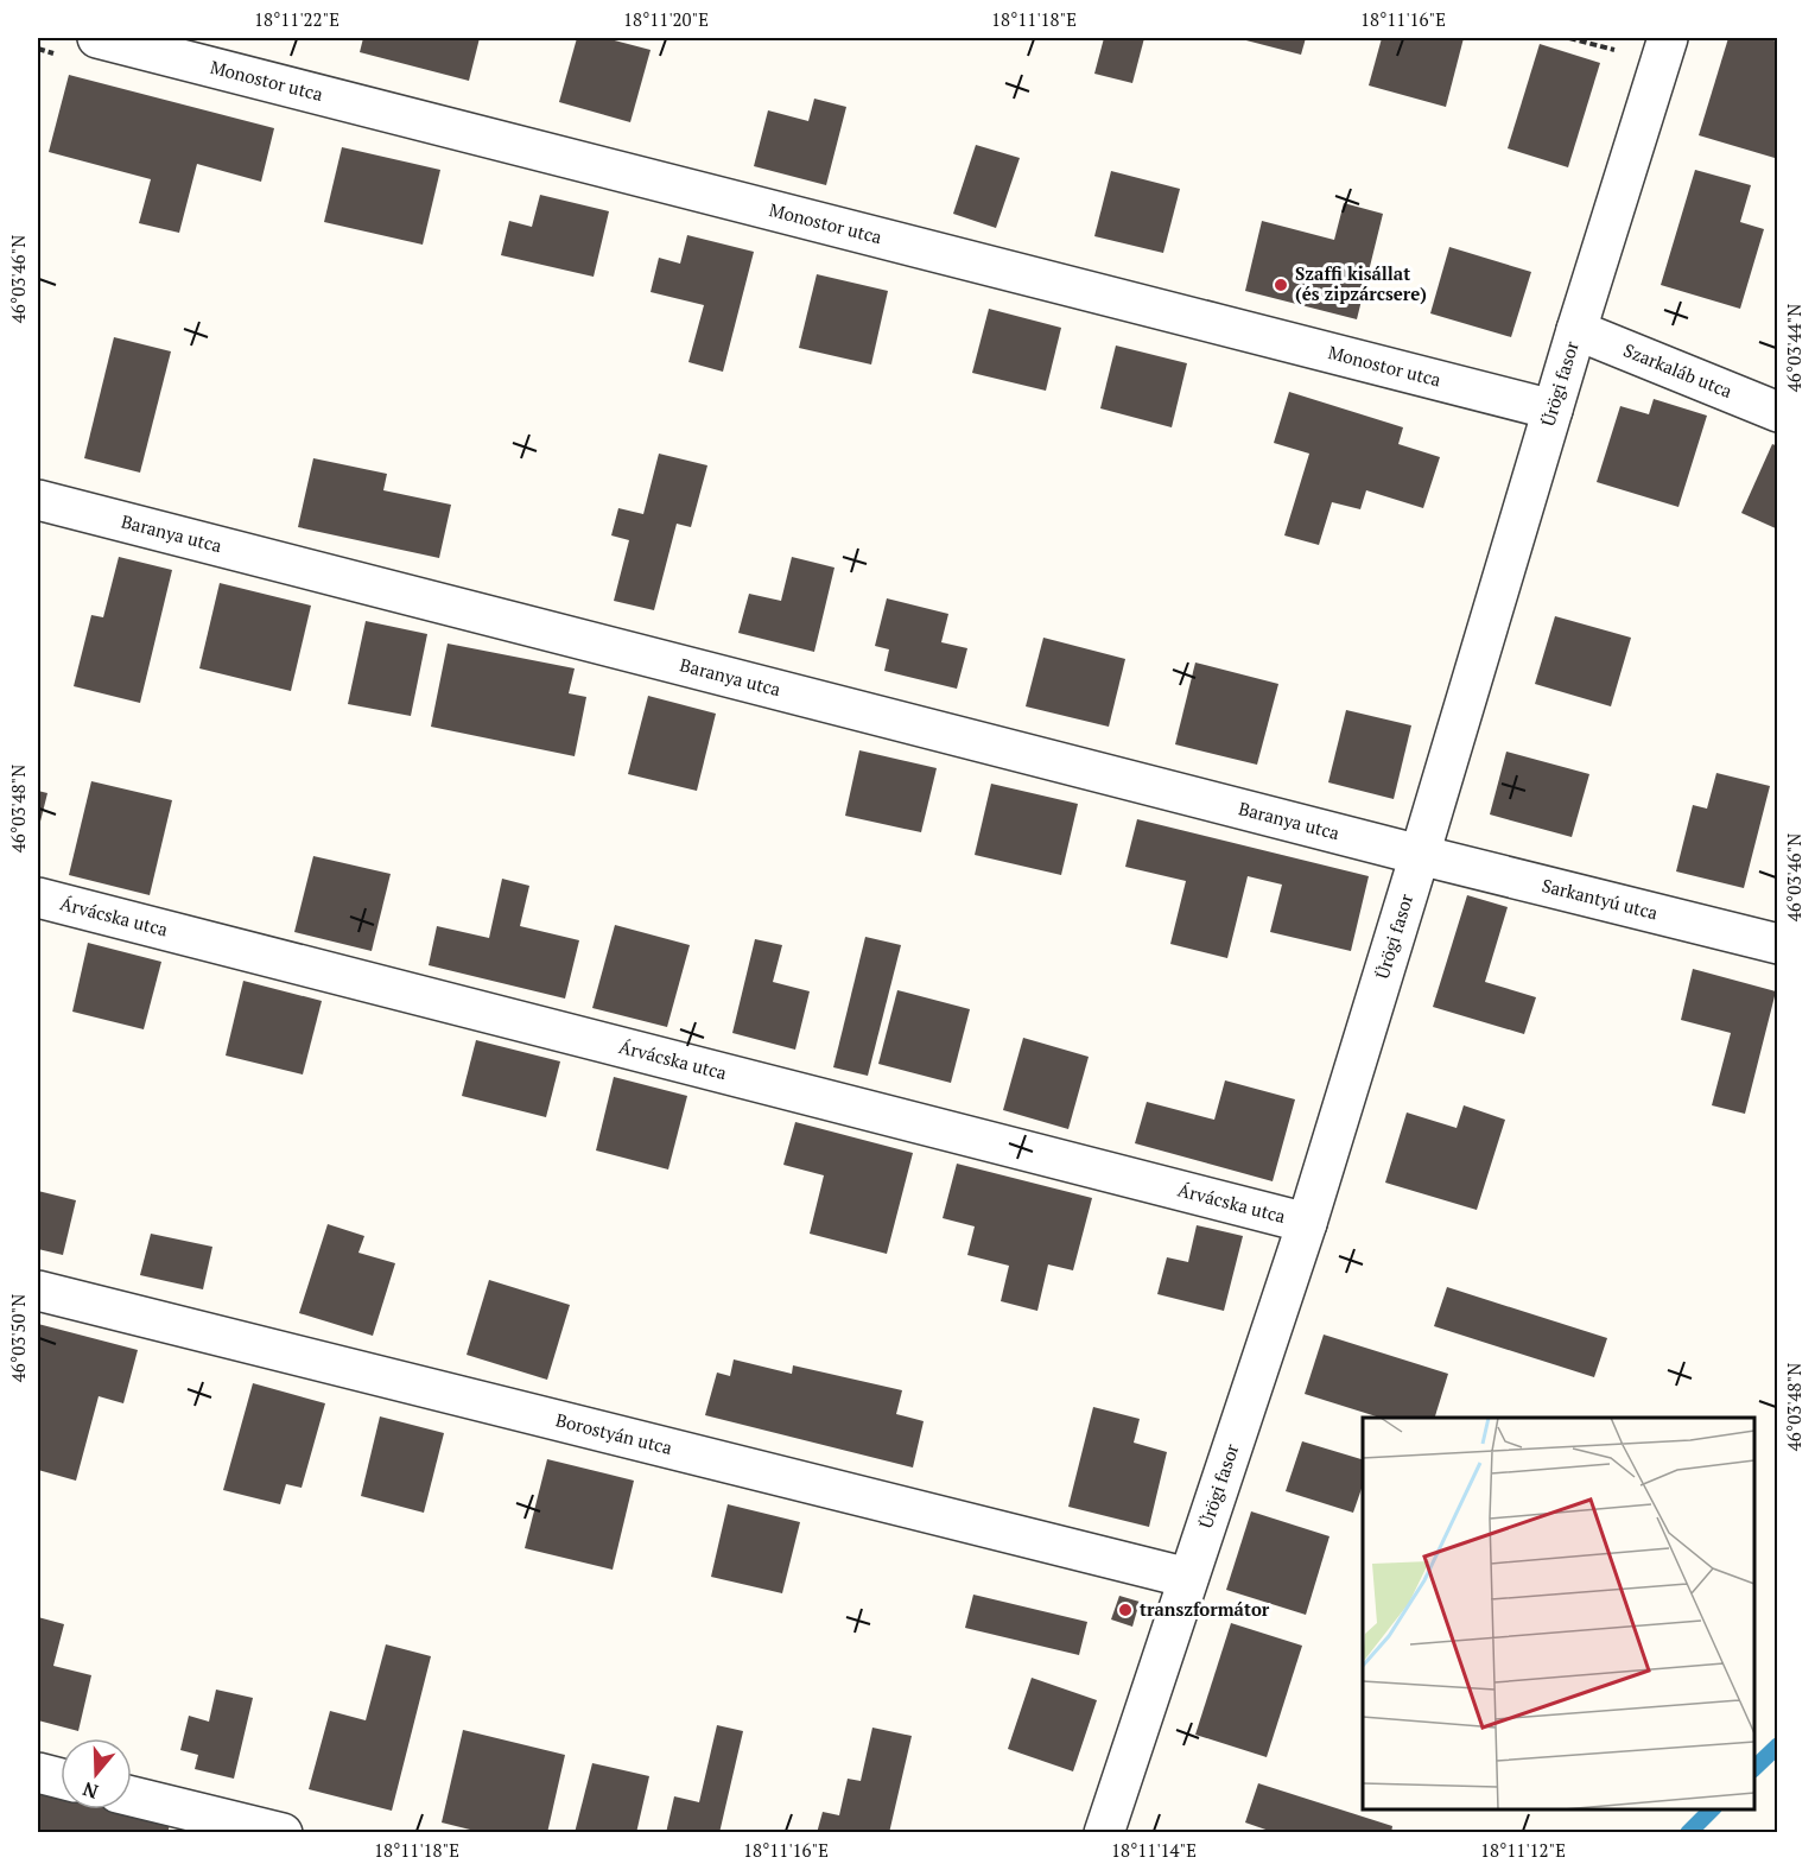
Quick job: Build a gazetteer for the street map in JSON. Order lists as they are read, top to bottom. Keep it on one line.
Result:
{"streets":{"street":["Monostor utca","Szarkaláb utca","Ürögi fasor","Baranya utca","Sarkantyú utca","Árvácska utca","Borostyán utca"]},"crossings":[["Monostor utca","Ürögi fasor"],["Szarkaláb utca","Ürögi fasor"],["Ürögi fasor","Baranya utca"],["Ürögi fasor","Sarkantyú utca"],["Ürögi fasor","Árvácska utca"],["Ürögi fasor","Borostyán utca"],["Baranya utca","Sarkantyú utca"]],"places":["Szaffi kisállat (és zipzárcsere)","transzformátor"],"north":"bottom","coordinates":["18°11'22\"E","18°11'20\"E","18°11'18\"E","18°11'16\"E","46°03'46\"N","46°03'44\"N","46°03'48\"N","46°03'50\"N","18°11'14\"E","18°11'12\"E"]}
